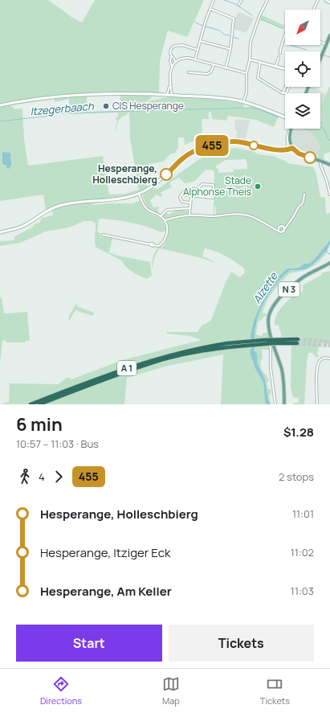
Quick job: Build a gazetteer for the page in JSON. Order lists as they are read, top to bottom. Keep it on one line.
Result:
{"streets":{"highway":["A 1"],"main road":["N 3"]},"water":["Itzegerbaach","Alzette"],"places":["CIS Hesperange","Hesperange, Holleschbierg","Stade Alphonse Theis"],"lines":["bus line 455"],"north":"bottom left","page":{"on_map":"455","heading":["6 min","10:57 – 11:03 · Bus","$1.28"],"legs":["4","455","2 stops"],"list":[{"name":"Hesperange, Holleschbierg","value":"11:01"},{"name":"Hesperange, Itziger Eck","value":"11:02"},{"name":"Hesperange, Am Keller","value":"11:03"}],"buttons":["Start","Tickets"],"tabs":["Directions","Map","Tickets"]}}
